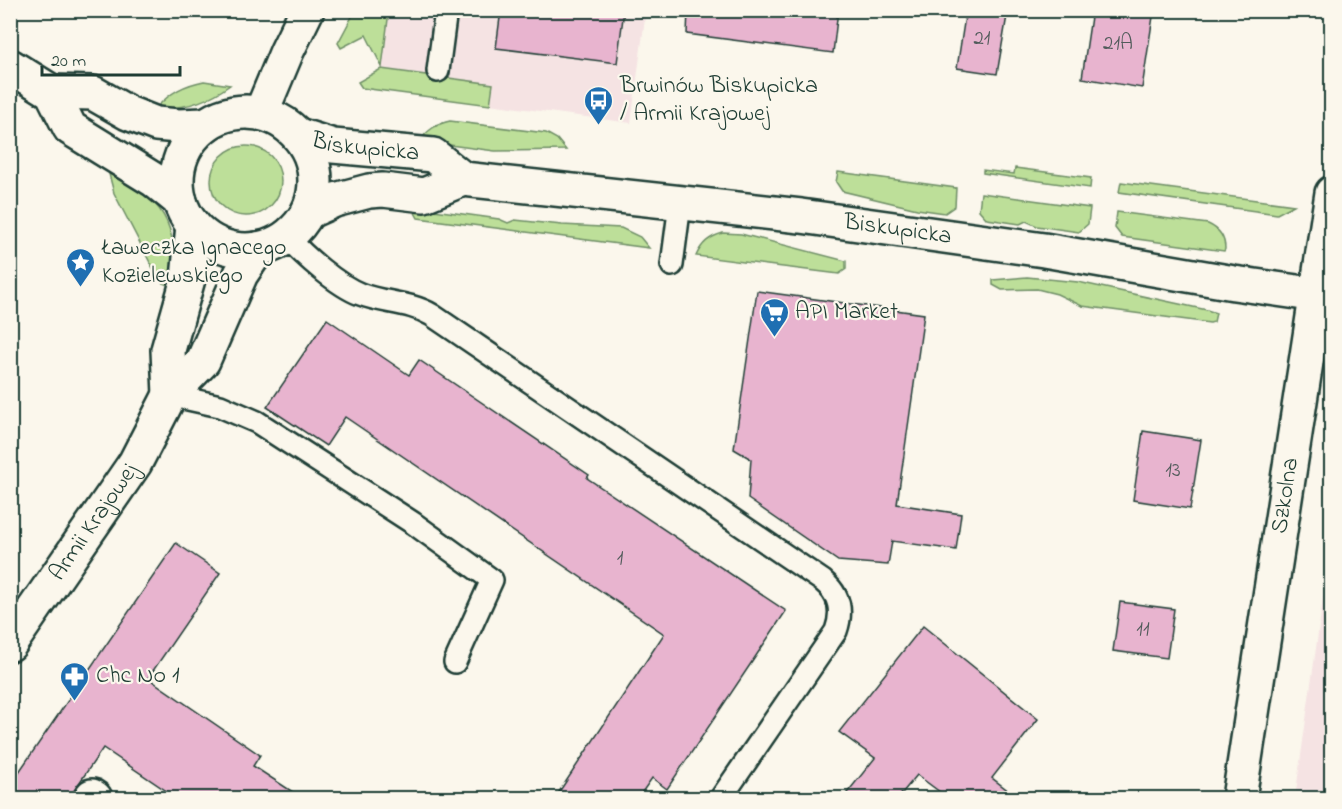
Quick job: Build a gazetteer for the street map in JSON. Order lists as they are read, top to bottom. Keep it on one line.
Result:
{"streets":{"main road":["Biskupicka","Szkolna","Armii Krajowej"]},"crossings":[["Biskupicka","Szkolna"],["Biskupicka","Armii Krajowej"]],"places":{"bus stop":["Brwinów Biskupicka / Armii Krajowej"],"place":["Ławeczka Ignacego Kozielewskiego"],"supermarket":["API Market"],"pharmacy":["Chc No 1"]},"house_numbers":["21","21A","13","1","11"],"scale_bar":"20 m"}
